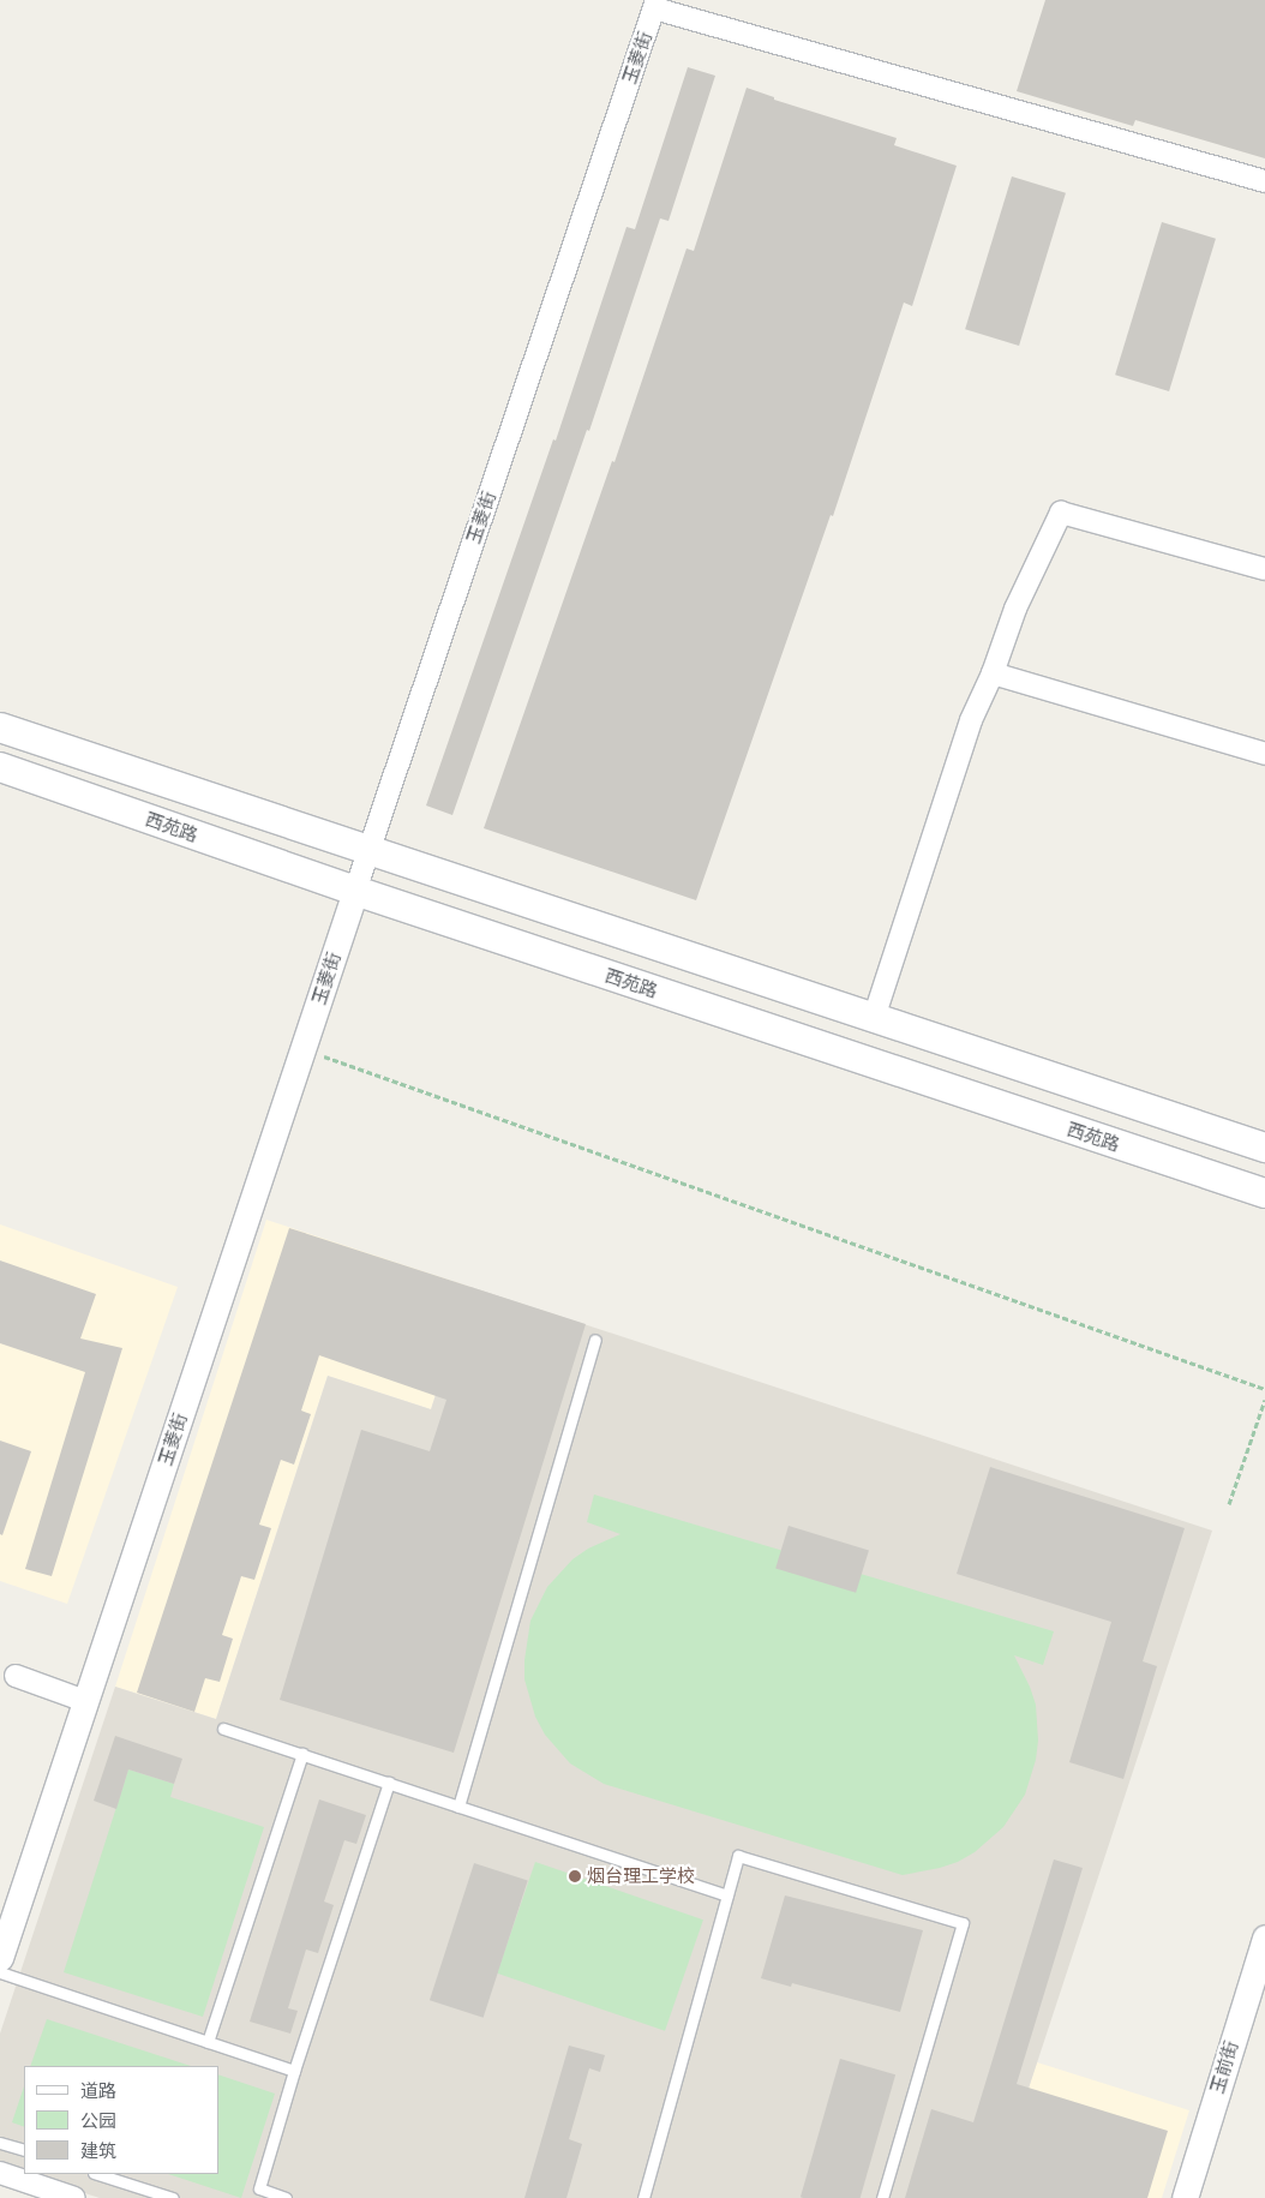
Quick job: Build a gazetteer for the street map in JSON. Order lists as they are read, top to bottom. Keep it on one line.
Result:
{"streets":{"main road":["西苑路"],"street":["玉菱街","玉前街"]},"crossings":[["玉菱街","西苑路"]],"places":["烟台理工学校"],"legend":["道路","公园","建筑"]}
